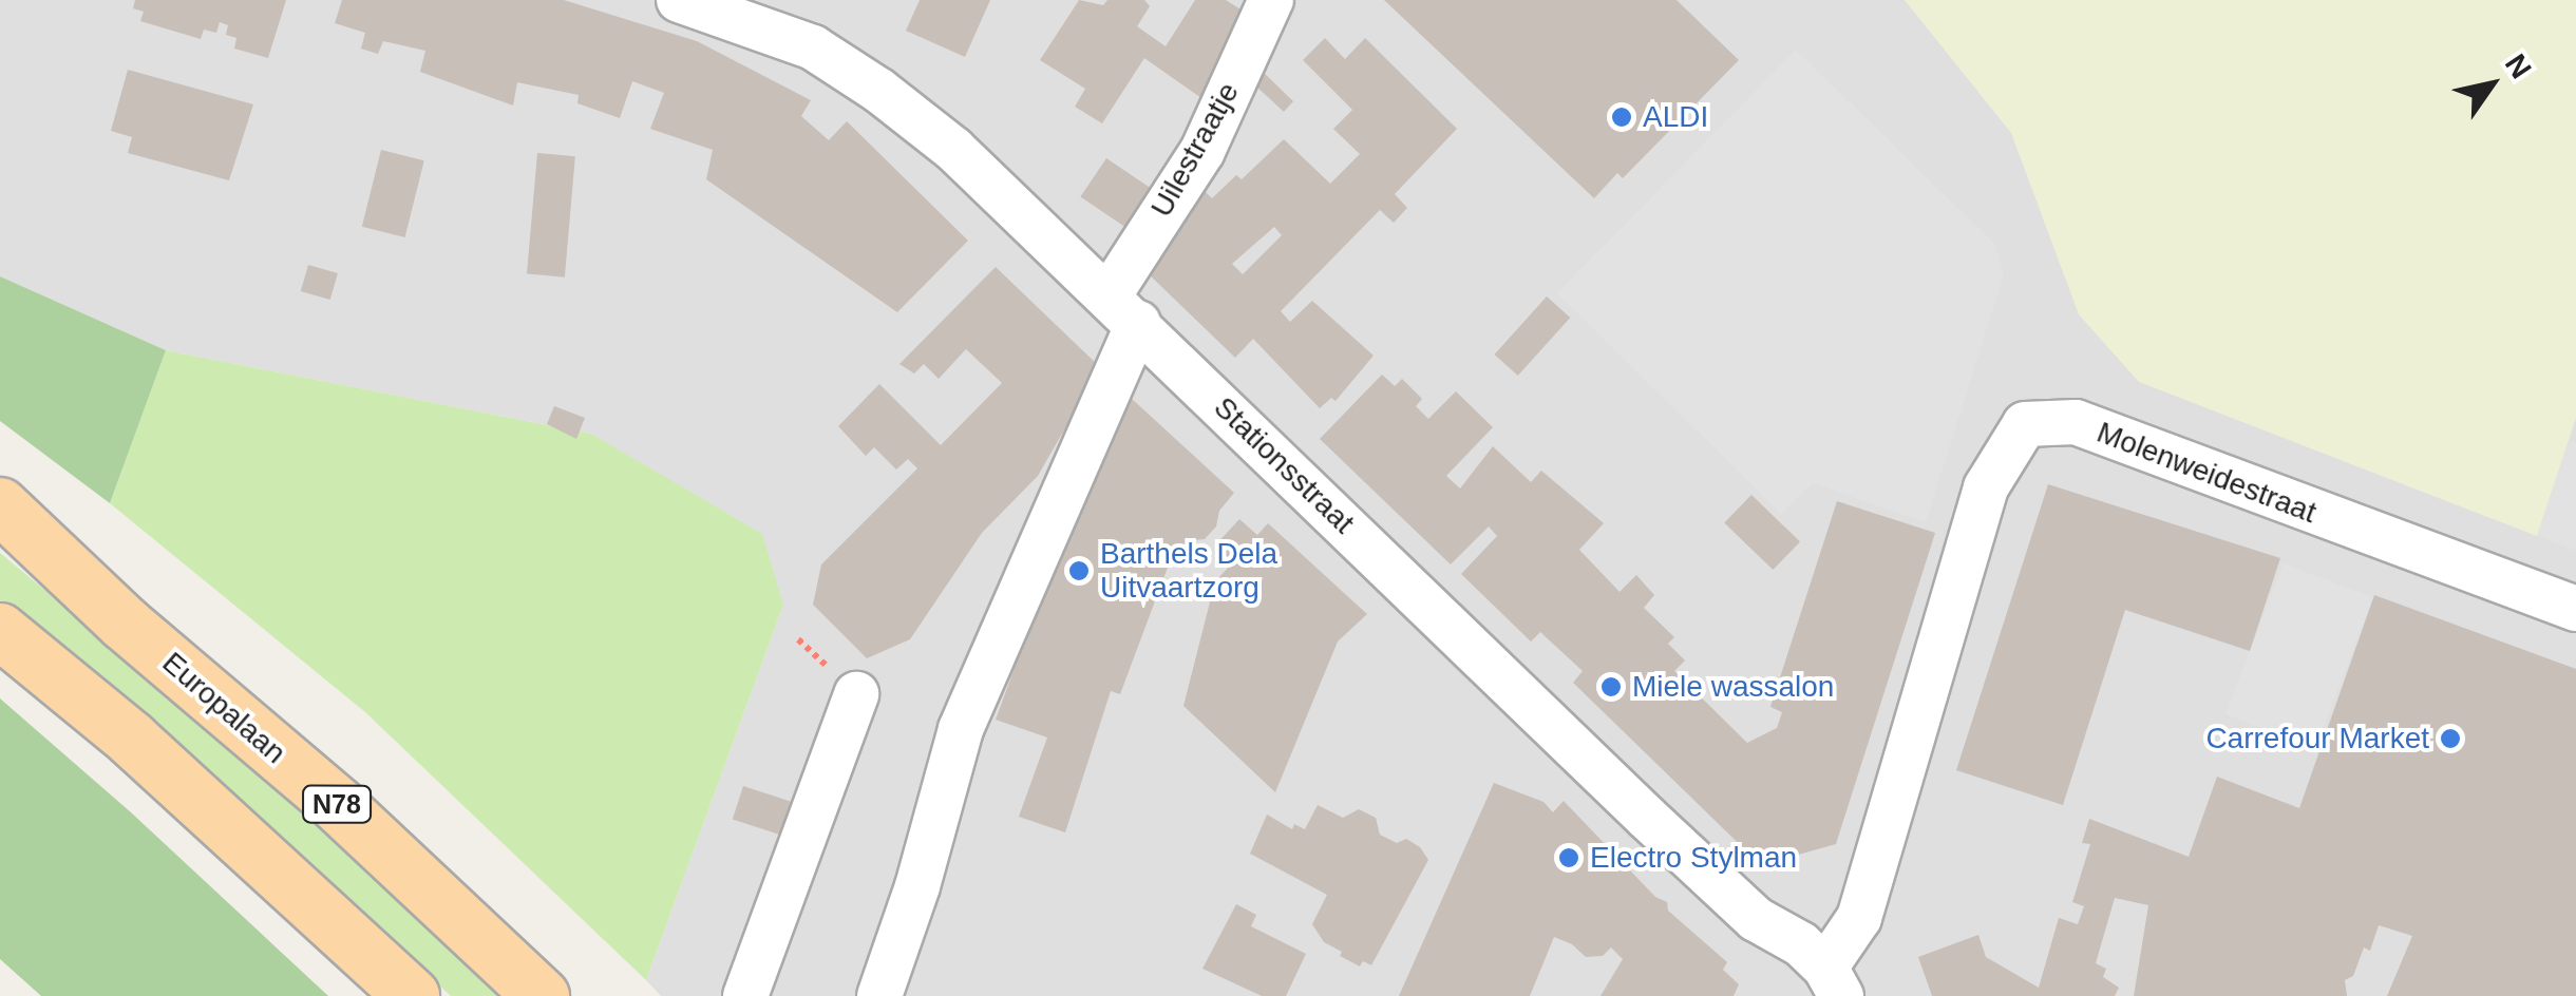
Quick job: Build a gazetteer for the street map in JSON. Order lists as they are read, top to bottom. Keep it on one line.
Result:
{"streets":{"main road":["Europalaan","N78"],"street":["Uilestraatje","Stationsstraat","Molenweidestraat"]},"crossings":[["Uilestraatje","Stationsstraat"],["Stationsstraat","Molenweidestraat"]],"places":["ALDI","Barthels Dela Uitvaartzorg","Miele wassalon","Carrefour Market","Electro Stylman"],"north":"top right"}
